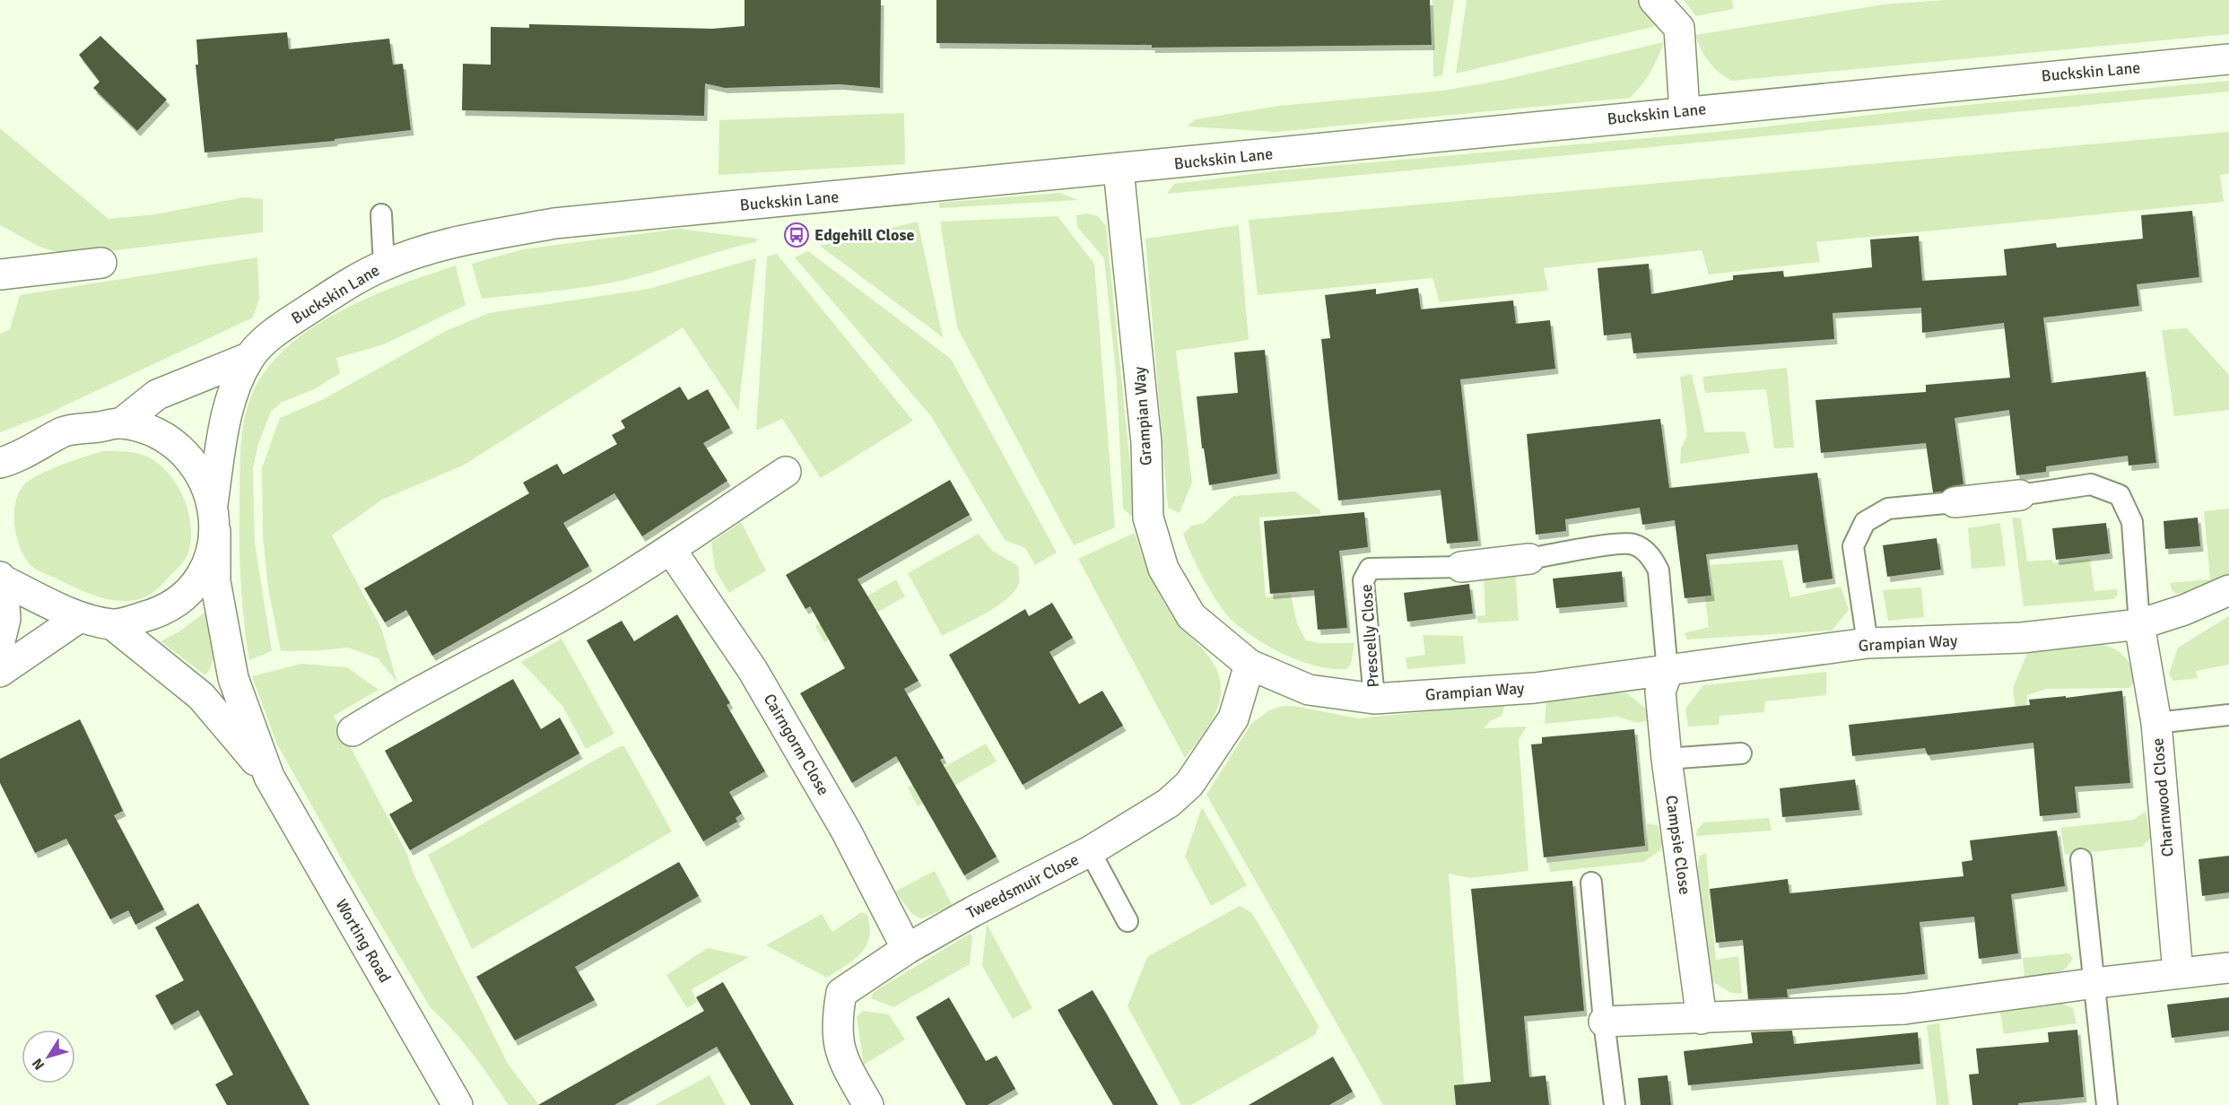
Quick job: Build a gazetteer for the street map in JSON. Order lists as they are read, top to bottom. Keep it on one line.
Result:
{"streets":{"street":["Buckskin Lane","Grampian Way","Cairngorm Close","Charnwood Close","Campsie Close","Tweedsmuir Close","Worting Road"],"lane":["Prescelly Close"]},"crossings":[["Buckskin Lane","Grampian Way"],["Buckskin Lane","Worting Road"],["Grampian Way","Prescelly Close"],["Grampian Way","Charnwood Close"],["Grampian Way","Campsie Close"],["Grampian Way","Tweedsmuir Close"],["Cairngorm Close","Tweedsmuir Close"]],"places":{"bus stop":["Edgehill Close"]},"north":"bottom left"}
